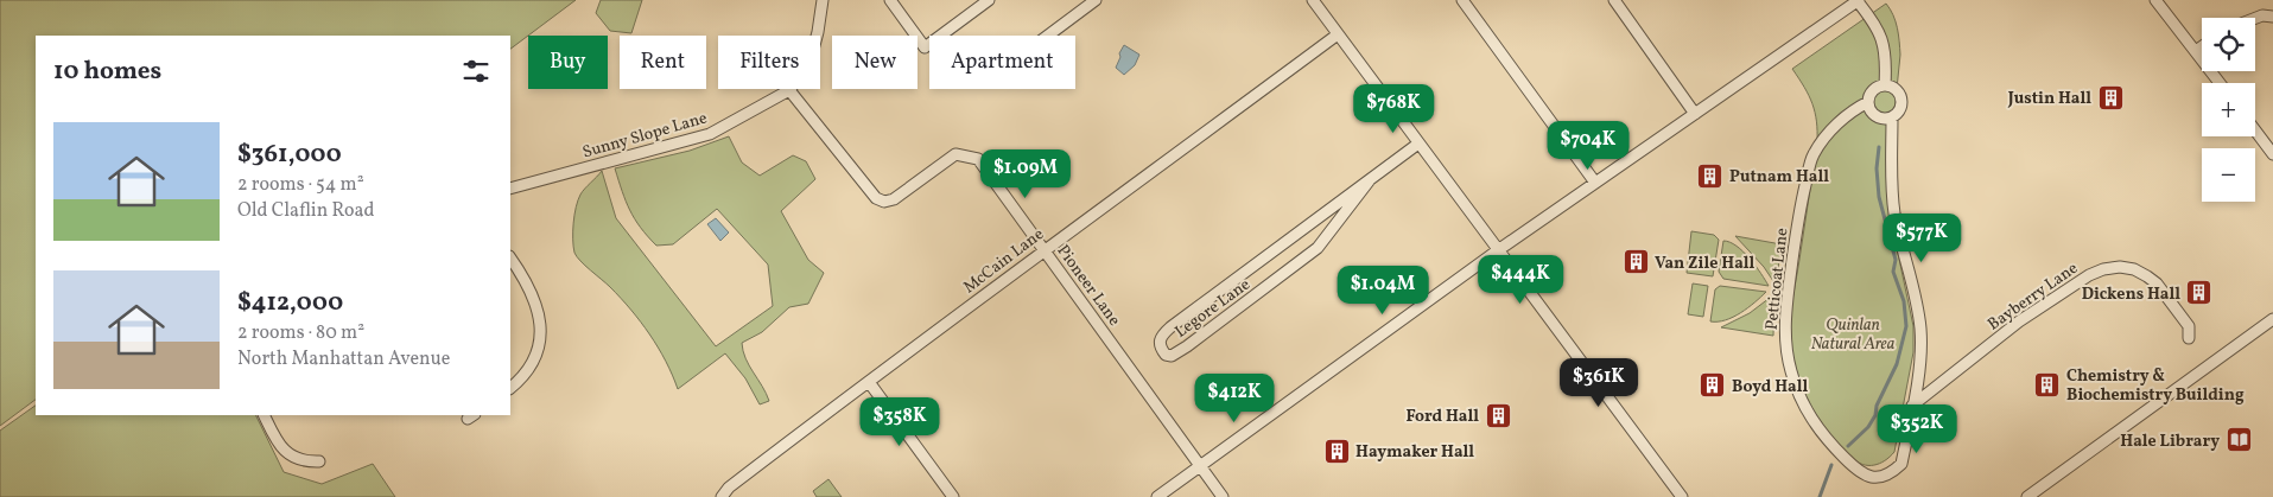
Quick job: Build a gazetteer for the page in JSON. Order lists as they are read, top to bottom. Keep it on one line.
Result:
{"streets":{"street":["Sunny Slope Lane","McCain Lane","Petticoat Lane","Pioneer Lane","Bayberry Lane","Legore Lane"]},"crossings":[["Sunny Slope Lane","Pioneer Lane"],["McCain Lane","Pioneer Lane"],["Petticoat Lane","Bayberry Lane"]],"parks":["Quinlan Natural Area"],"places":{"building":["Justin Hall","Putnam Hall","Van Zile Hall","Dickens Hall","Chemistry & Biochemistry Building","Boyd Hall","Ford Hall","Haymaker Hall"],"library":["Hale Library"]},"page":{"map_buttons":["+","−"],"chip":["Buy","Rent","Filters","New","Apartment"],"heading":"10 homes","price":["$768K","$704K","$1.09M","$577K","$444K","$1.04M","$361K","$412K","$358K","$352K"],"list":[{"name":"$361,000","note":"2 rooms · 54 m² · Old Claflin Road"},{"name":"$412,000","note":"2 rooms · 80 m² · North Manhattan Avenue"}]}}
